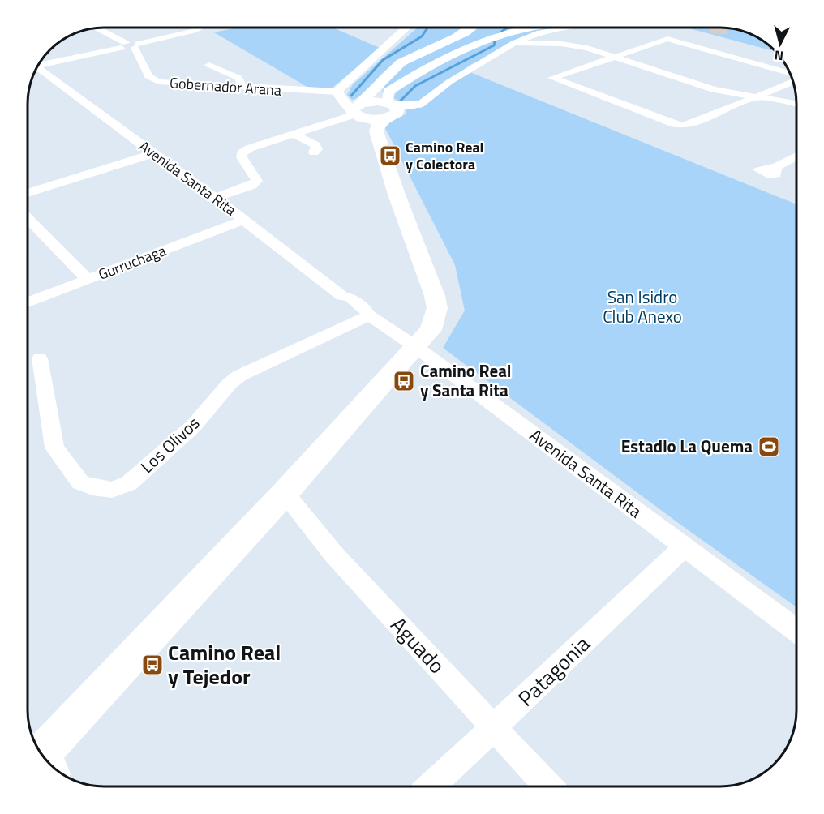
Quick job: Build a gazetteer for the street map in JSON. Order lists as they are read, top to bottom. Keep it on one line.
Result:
{"streets":{"street":["Gobernador Arana","Avenida Santa Rita","Gurruchaga","Los Olivos","Aguado","Patagonia"]},"crossings":[["Avenida Santa Rita","Gurruchaga"],["Avenida Santa Rita","Los Olivos"],["Avenida Santa Rita","Patagonia"],["Aguado","Patagonia"]],"parks":["San Isidro Club Anexo"],"places":{"bus stop":["Camino Real y Colectora","Camino Real y Santa Rita","Camino Real y Tejedor"],"sports":["Estadio La Quema"]},"north":"bottom"}
